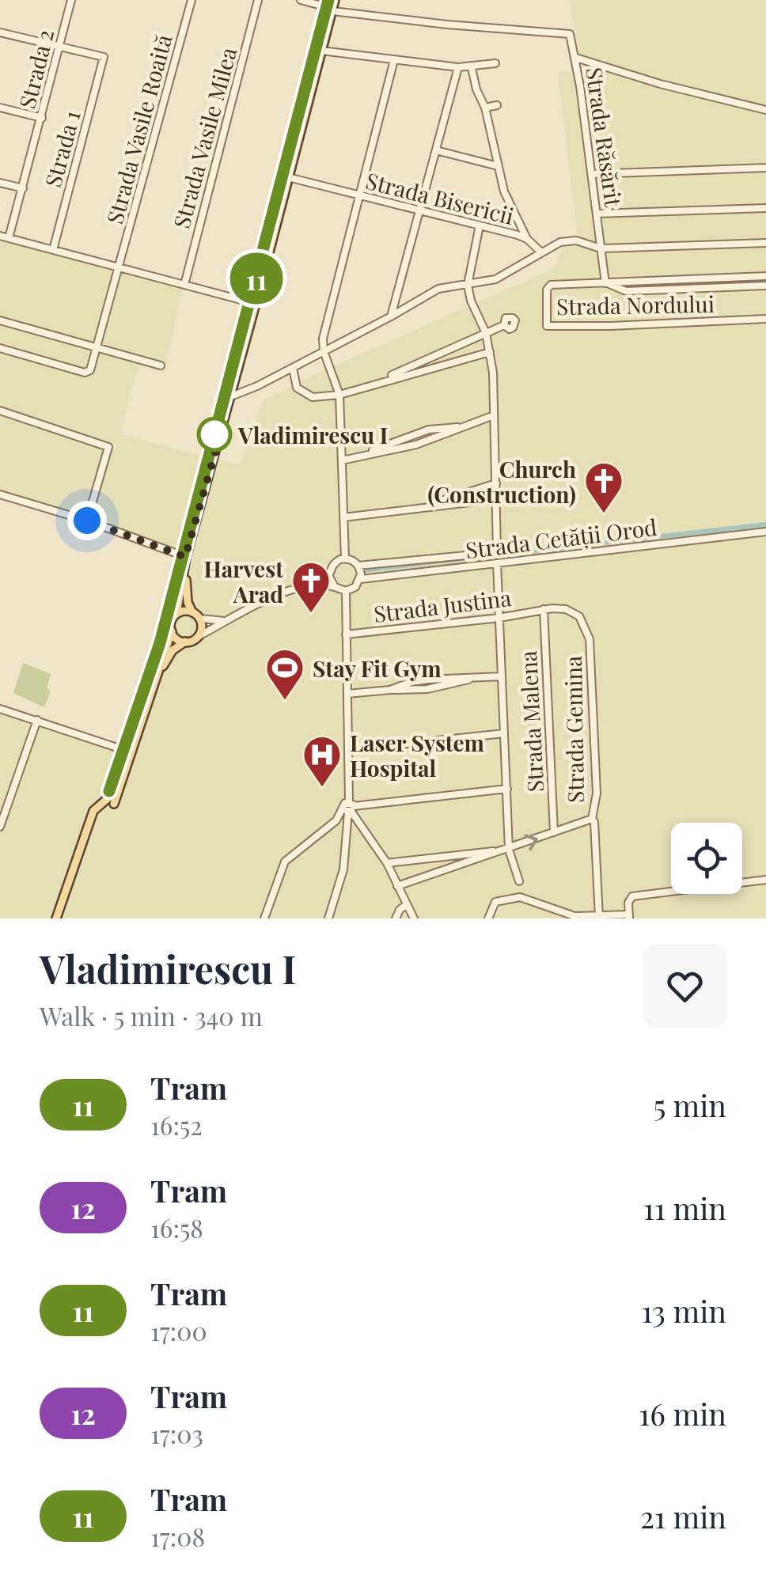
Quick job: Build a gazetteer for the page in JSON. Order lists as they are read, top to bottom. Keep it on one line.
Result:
{"streets":{"street":["Strada 2","Strada Vasile Roaită","Strada Răsărit","Strada Vasile Milea","Strada 1","Strada Bisericii","Strada Nordului","Strada Cetății Orod","Strada Justina","Strada Malena","Strada Gemina"]},"crossings":[["Strada 2","Strada 1"],["Strada Răsărit","Strada Nordului"],["Strada Justina","Strada Malena"],["Strada Justina","Strada Gemina"],["Strada Malena","Strada Gemina"]],"places":{"other":["Vladimirescu I"],"church":["Church (Construction)","Harvest Arad"],"sports":["Stay Fit Gym"],"hospital":["Laser System Hospital"]},"lines":["tram line 11"],"page":{"on_map":"11","heading":["Vladimirescu I","Walk · 5 min · 340 m"],"list":[{"mark":"11","name":"Tram","note":"16:52","value":"5 min"},{"mark":"12","name":"Tram","note":"16:58","value":"11 min"},{"mark":"11","name":"Tram","note":"17:00","value":"13 min"},{"mark":"12","name":"Tram","note":"17:03","value":"16 min"},{"mark":"11","name":"Tram","note":"17:08","value":"21 min"}]}}
